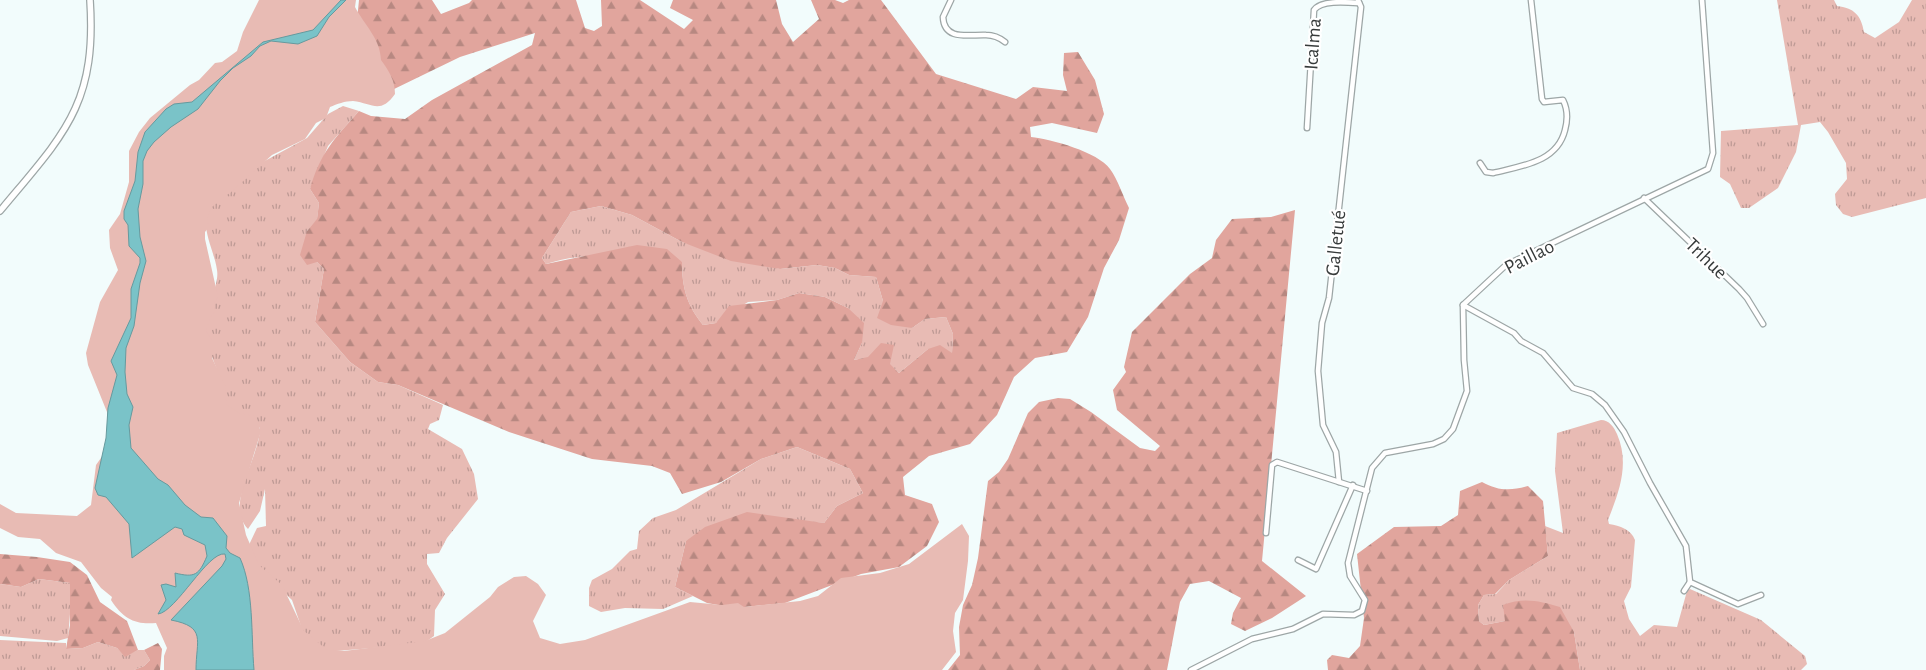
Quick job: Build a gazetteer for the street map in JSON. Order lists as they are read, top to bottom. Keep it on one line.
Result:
{"streets":{"street":["Icalma","Galletué","Paillao","Trihue"]},"crossings":[["Icalma","Galletué"],["Paillao","Trihue"]]}
